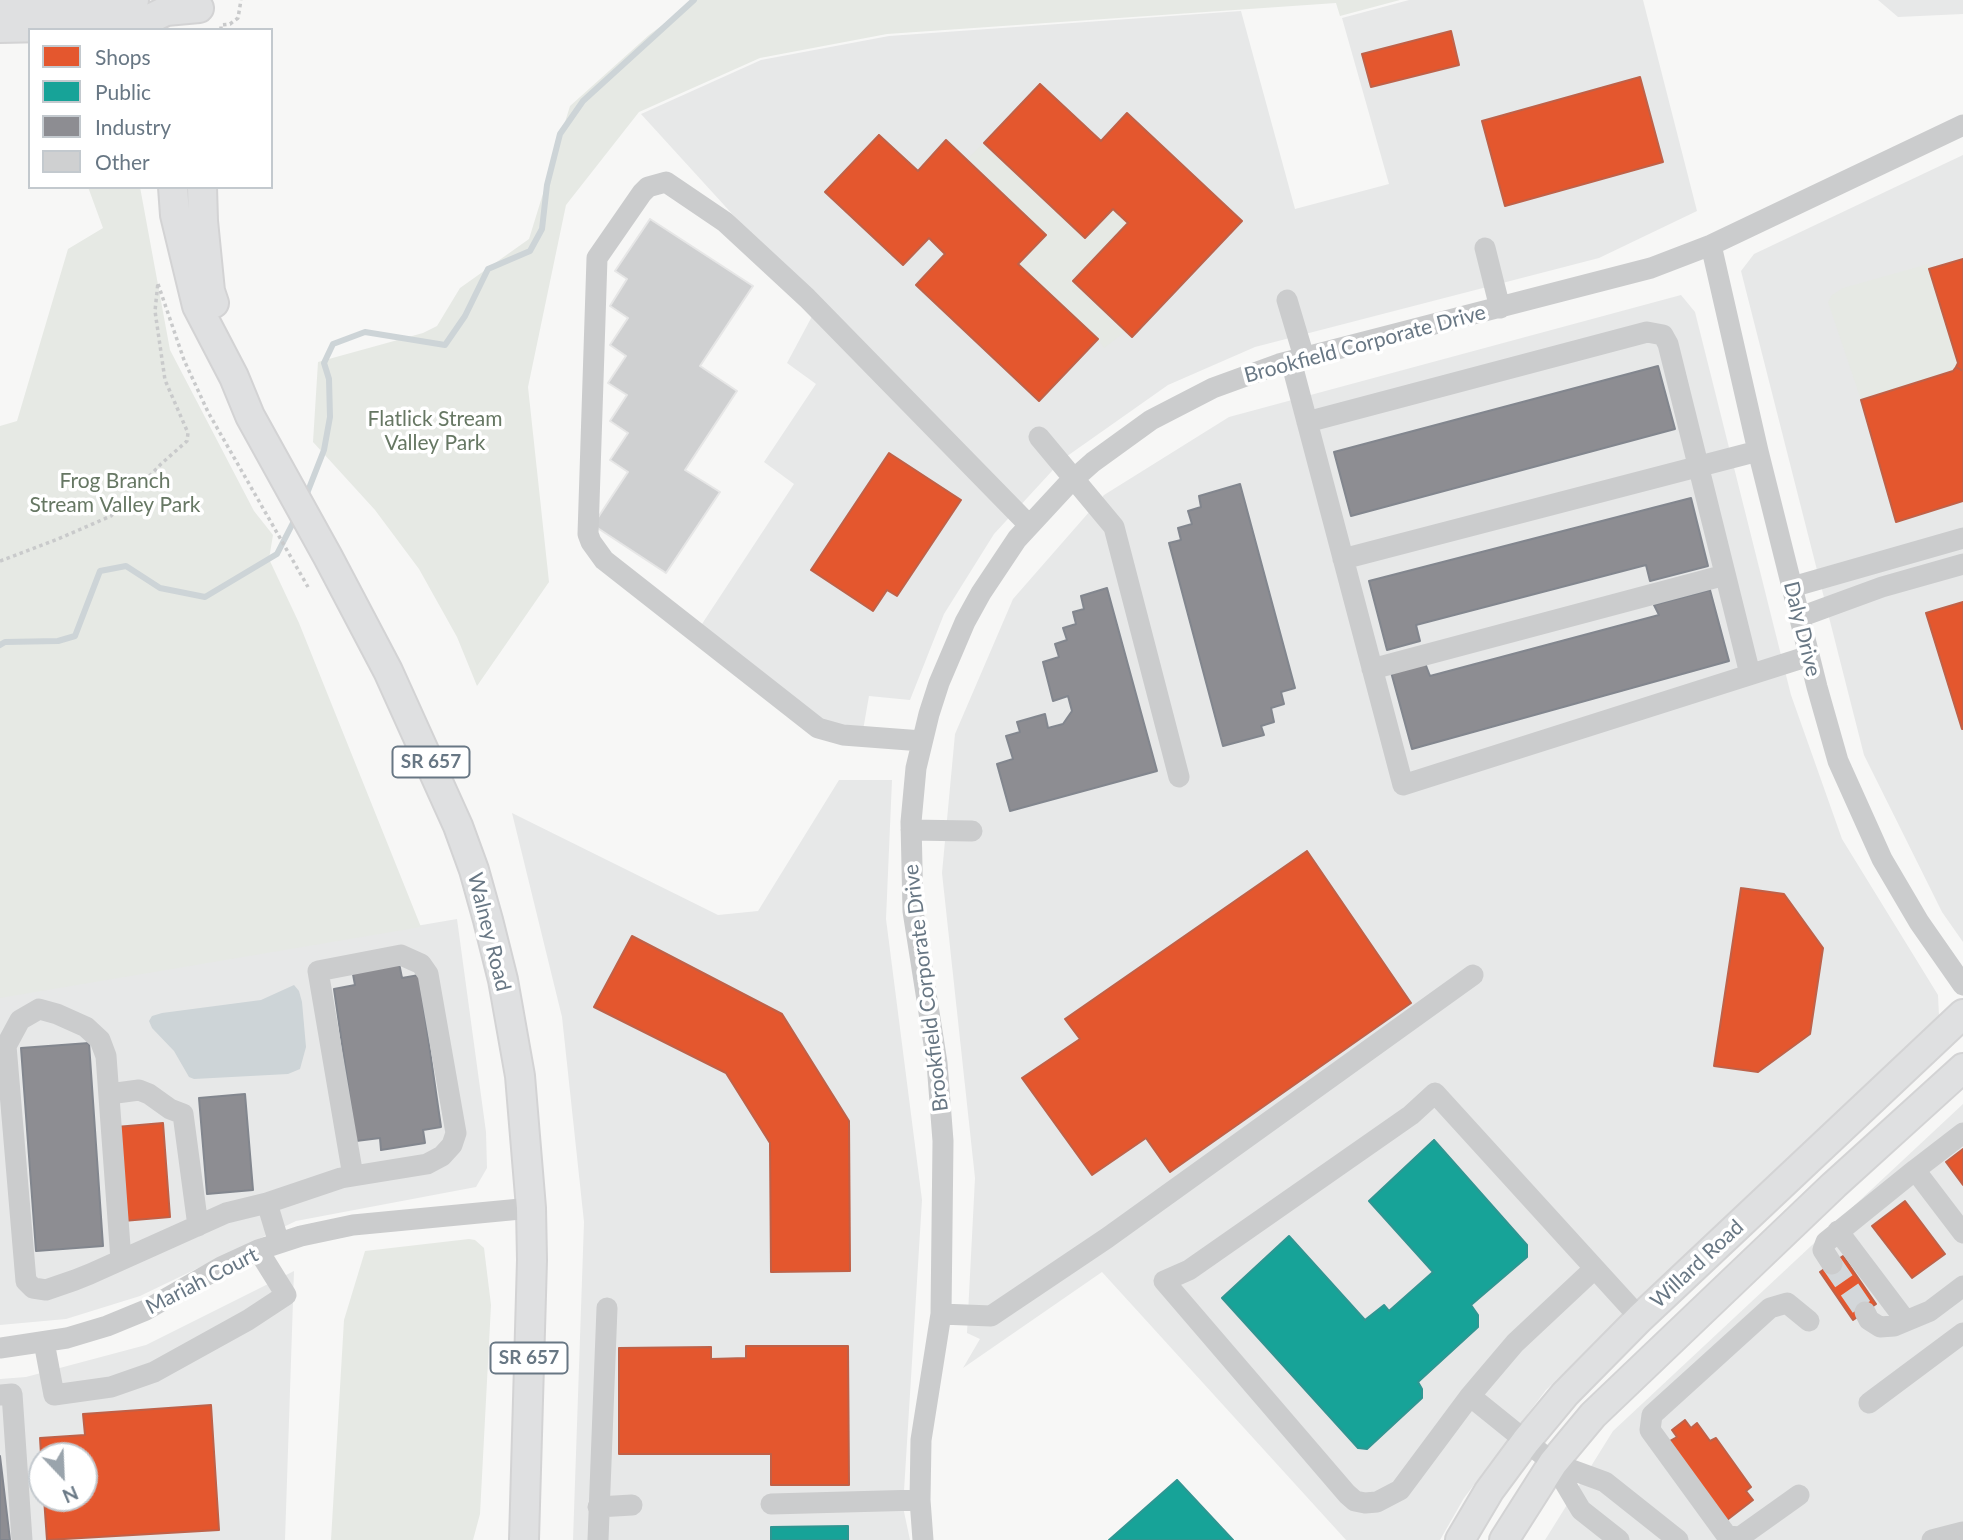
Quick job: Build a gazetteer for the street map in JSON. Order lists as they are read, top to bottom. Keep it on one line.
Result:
{"streets":{"main road":["SR 657","Walney Road","Willard Road"],"street":["Brookfield Corporate Drive","Daly Drive","Mariah Court"]},"crossings":[["Brookfield Corporate Drive","Daly Drive"],["Walney Road","Mariah Court"]],"parks":["Flatlick Stream Valley Park","Frog Branch Stream Valley Park"],"legend":["Shops","Public","Industry","Other"],"north":"bottom right"}
